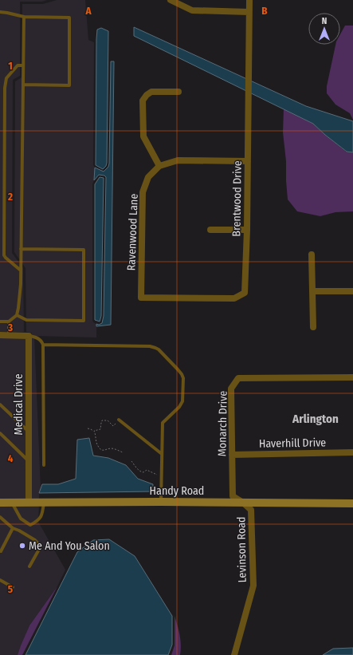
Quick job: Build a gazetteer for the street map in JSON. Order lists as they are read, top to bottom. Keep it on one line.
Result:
{"streets":{"street":["Brentwood Drive","Ravenwood Lane","Medical Drive","Monarch Drive","Haverhill Drive","Handy Road","Levinson Road"]},"crossings":[["Brentwood Drive","Ravenwood Lane"],["Medical Drive","Handy Road"],["Monarch Drive","Haverhill Drive"],["Monarch Drive","Handy Road"],["Monarch Drive","Levinson Road"],["Handy Road","Levinson Road"]],"districts":["Arlington"],"places":["Me And You Salon"],"north":"top","grid":{"columns":["A","B"],"rows":["1","2","3","4","5"]}}
